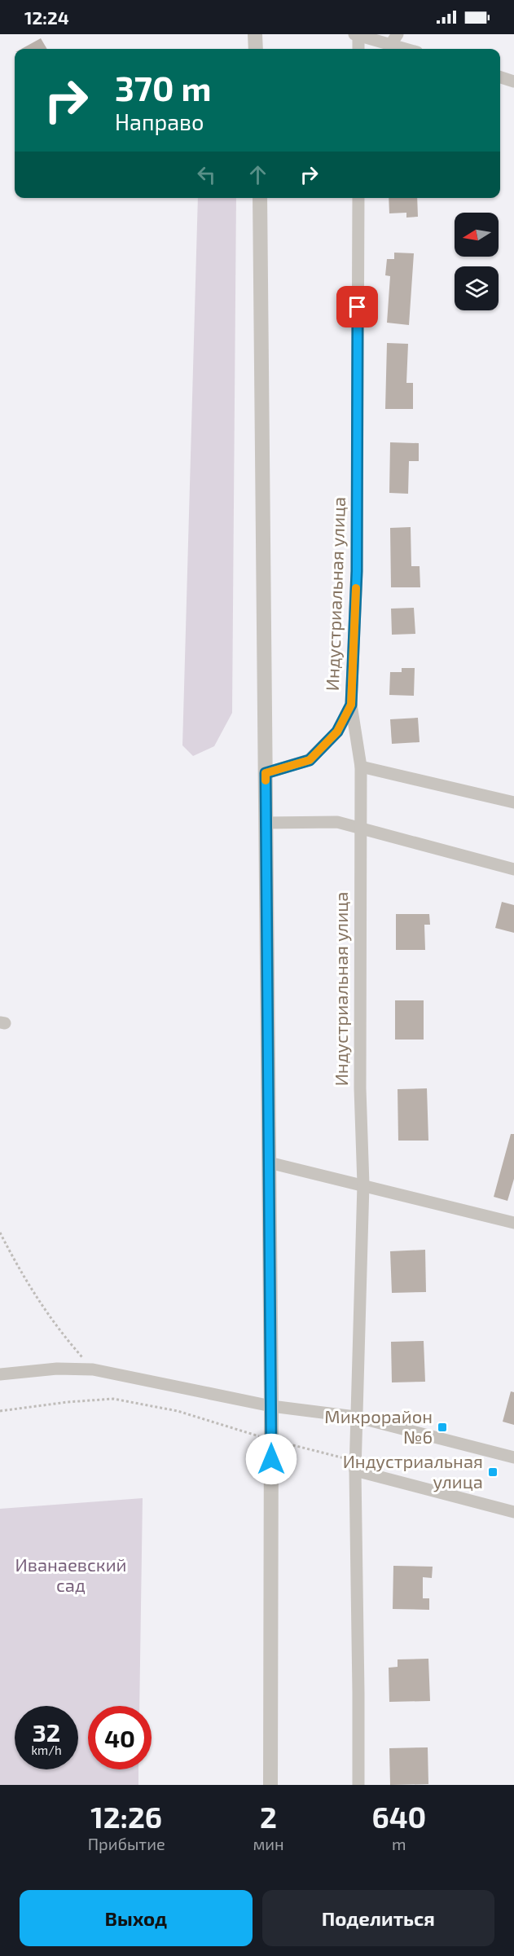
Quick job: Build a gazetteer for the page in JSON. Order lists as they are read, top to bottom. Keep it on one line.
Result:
{"streets":{"street":["Индустриальная улица"]},"parks":["Иванаевский сад"],"places":{"transit":["Микрорайон №6","Индустриальная улица"]},"north":"left","page":{"status":"12:24","turn":["370 m","Направо"],"speed":"32 km/h","limit":"40","eta":["12:26","Прибытие","2","мин","640","m"],"buttons":["Выход","Поделиться"]}}
